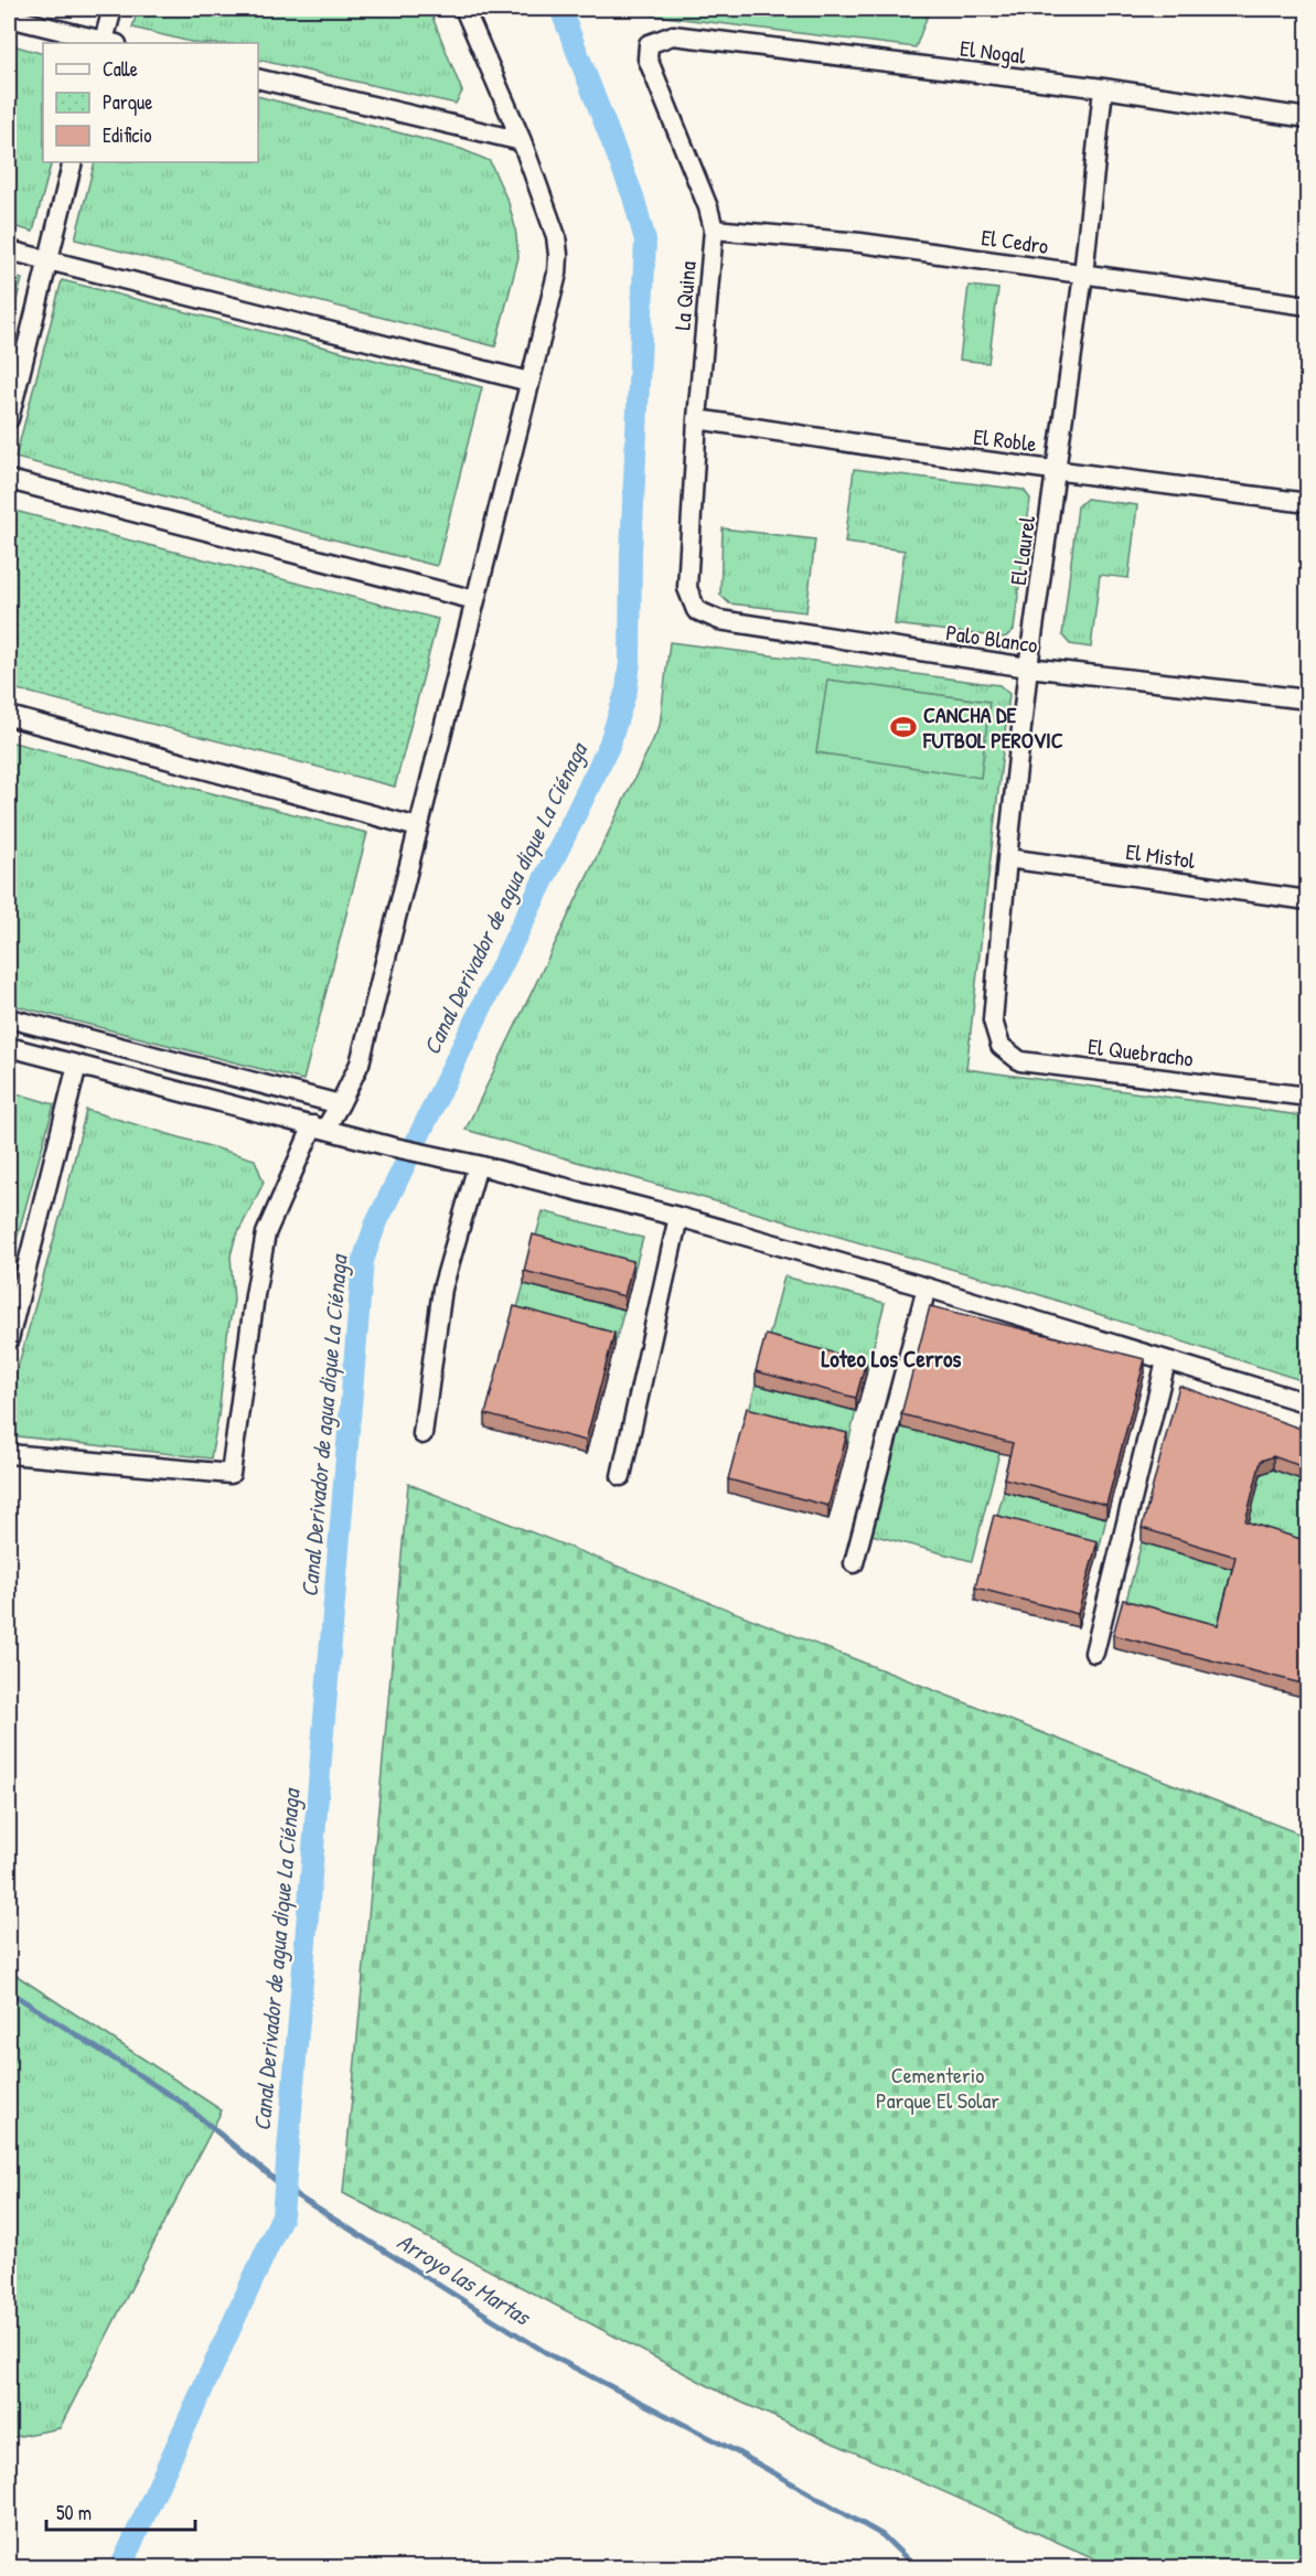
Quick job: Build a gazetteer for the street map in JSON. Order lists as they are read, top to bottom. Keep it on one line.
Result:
{"streets":{"street":["El Nogal","El Cedro","La Quina","El Roble","El Laurel","Palo Blanco","El Mistol","El Quebracho"]},"crossings":[["El Nogal","La Quina"],["El Nogal","El Laurel"],["El Cedro","La Quina"],["El Cedro","El Laurel"],["La Quina","El Roble"],["La Quina","Palo Blanco"],["El Roble","El Laurel"],["El Laurel","Palo Blanco"],["El Laurel","El Mistol"],["El Laurel","El Quebracho"]],"districts":["Loteo Los Cerros"],"water":["Canal Derivador de agua dique La Ciénaga","Arroyo las Martas"],"parks":["Cementerio Parque El Solar"],"places":{"sports":["CANCHA DE FUTBOL PEROVIC"]},"legend":["Calle","Parque","Edificio"],"scale_bar":"50 m"}
